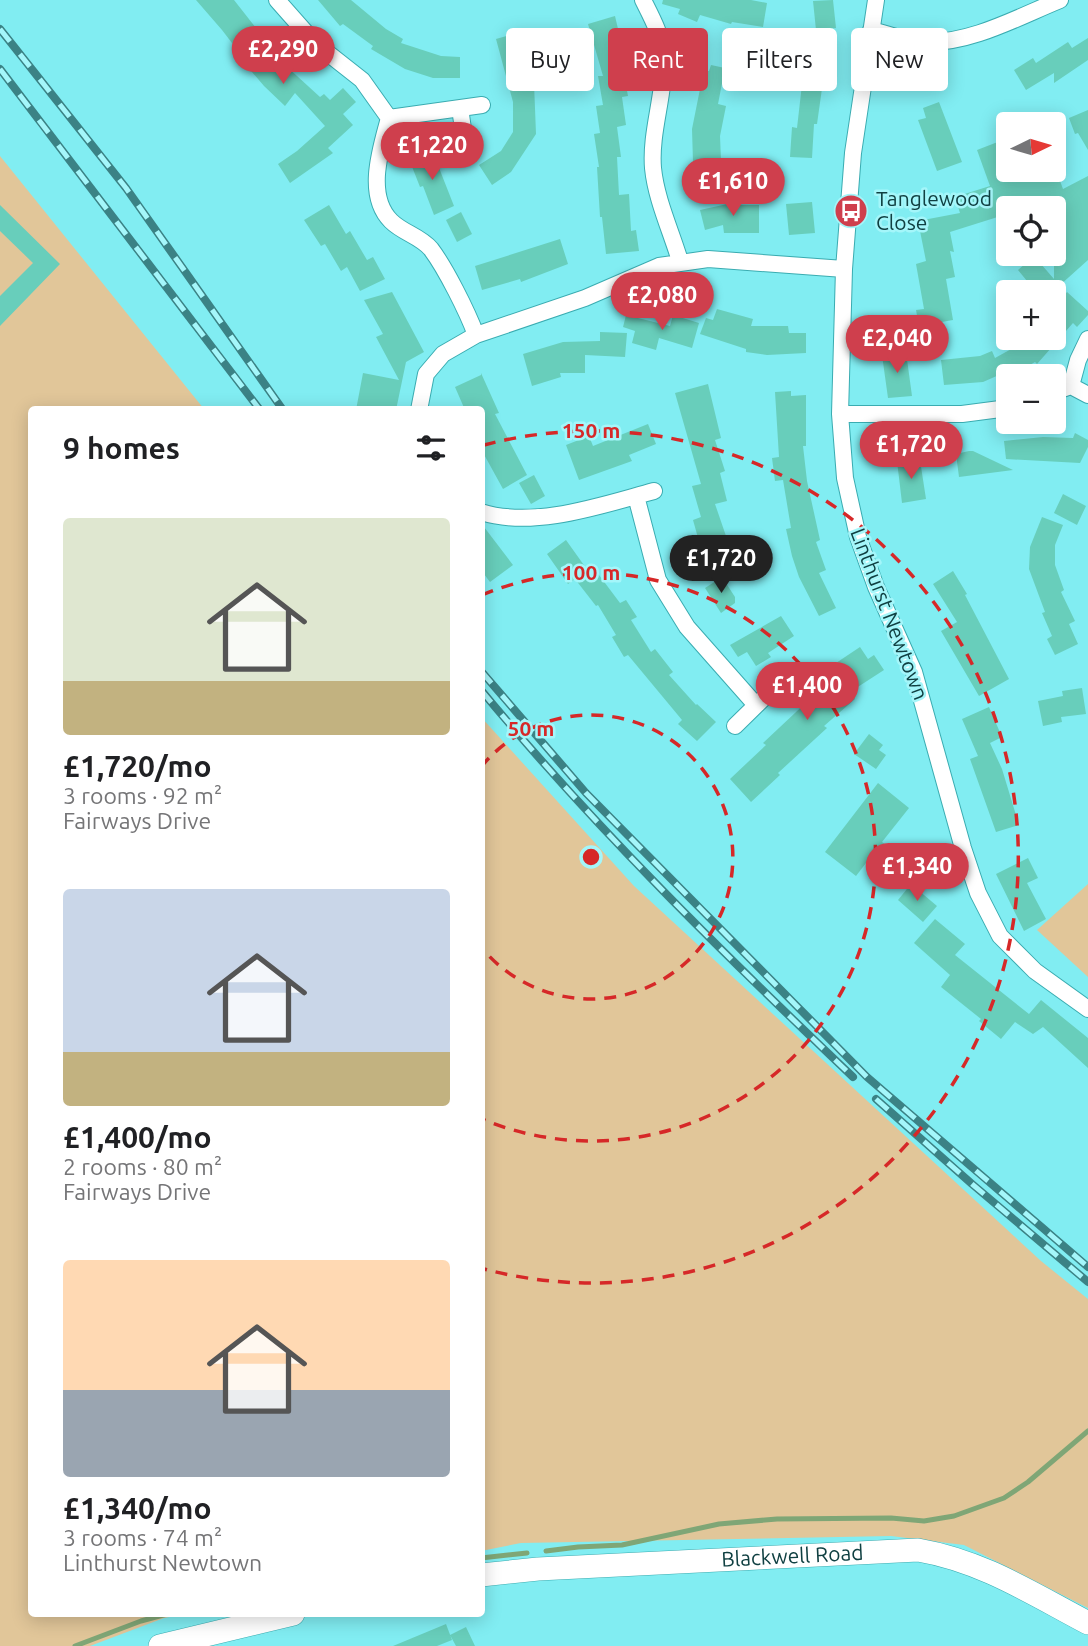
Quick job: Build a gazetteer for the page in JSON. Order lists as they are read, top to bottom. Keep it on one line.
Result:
{"streets":{"street":["Linthurst Newtown","Blackwell Road"]},"places":{"bus stop":["Tanglewood Close"]},"north":"right","page":{"price":["£2,290","£1,220","£1,610","£2,080","£2,040","£1,720","£1,720","£1,400","£1,340"],"chip":["Buy","Rent","Filters","New"],"map_buttons":["+","−"],"heading":"9 homes","list":[{"name":"£1,720/mo","note":"3 rooms · 92 m² · Fairways Drive"},{"name":"£1,400/mo","note":"2 rooms · 80 m² · Fairways Drive"},{"name":"£1,340/mo","note":"3 rooms · 74 m² · Linthurst Newtown"}]},"rings":["150 m","100 m","50 m"]}
